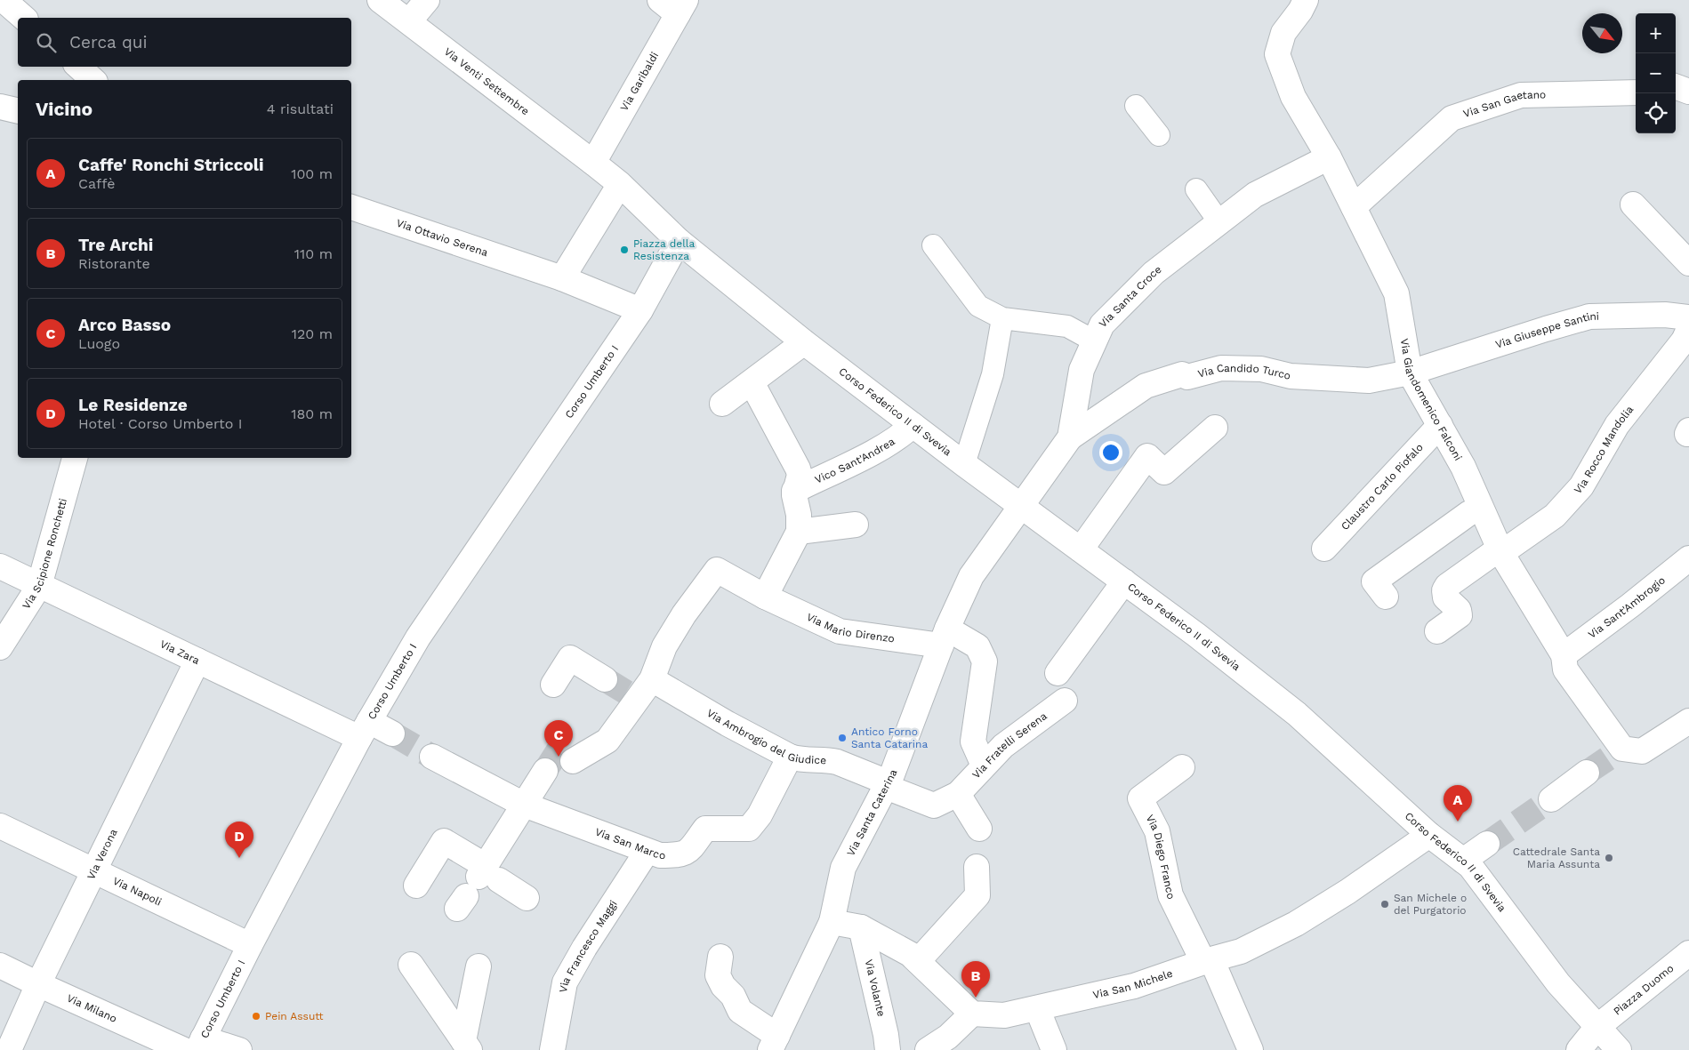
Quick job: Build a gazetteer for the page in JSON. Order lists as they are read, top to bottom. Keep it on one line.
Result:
{"streets":{"street":["Via Venti Settembre","Via Garibaldi","Via San Gaetano","Via Ottavio Serena","Via Santa Croce","Via Giuseppe Santini","Via Candido Turco","Corso Umberto I","Via Giandomenico Falconi","Corso Federico II di Svevia","Via Rocco Mandolia","Vico Sant'Andrea","Claustro Carlo Piofalo","Via Scipione Ronchetti","Via Sant'Ambrogio","Via Mario Direnzo","Via Zara","Via Ambrogio del Giudice","Via Fratelli Serena","Via Santa Caterina","Via San Marco","Via Verona","Via Diego Franco","Via Napoli","Via Francesco Maggi","Via San Michele","Via Volante","Piazza Duomo","Via Milano"]},"crossings":[["Via Venti Settembre","Via Garibaldi"],["Via San Gaetano","Via Giandomenico Falconi"],["Via Santa Croce","Via Candido Turco"],["Via Santa Croce","Via Giandomenico Falconi"],["Via Santa Croce","Corso Federico II di Svevia"],["Via Santa Croce","Via Santa Caterina"],["Via Giuseppe Santini","Via Candido Turco"],["Via Giuseppe Santini","Via Giandomenico Falconi"],["Via Candido Turco","Via Giandomenico Falconi"],["Corso Umberto I","Via Zara"],["Corso Umberto I","Via Napoli"],["Corso Umberto I","Via Milano"],["Via Giandomenico Falconi","Via Rocco Mandolia"],["Via Giandomenico Falconi","Claustro Carlo Piofalo"],["Via Giandomenico Falconi","Via Sant'Ambrogio"],["Corso Federico II di Svevia","Vico Sant'Andrea"],["Corso Federico II di Svevia","Via Santa Caterina"],["Corso Federico II di Svevia","Via San Michele"],["Corso Federico II di Svevia","Piazza Duomo"],["Via Scipione Ronchetti","Via Zara"],["Via Mario Direnzo","Via Ambrogio del Giudice"],["Via Mario Direnzo","Via Santa Caterina"],["Via Zara","Via Verona"],["Via Ambrogio del Giudice","Via Fratelli Serena"],["Via Ambrogio del Giudice","Via Santa Caterina"],["Via Ambrogio del Giudice","Via San Marco"],["Via Fratelli Serena","Via Santa Caterina"],["Via San Marco","Via Francesco Maggi"],["Via Verona","Via Napoli"],["Via Verona","Via Milano"],["Via Diego Franco","Via San Michele"]],"places":["Piazza della Resistenza","Antico Forno Santa Catarina","Cattedrale Santa Maria Assunta","San Michele o del Purgatorio","Pein Assutt"],"north":"bottom right","page":{"map_buttons":["+","−"],"search":"Cerca qui","heading":["Vicino","4 risultati"],"list":[{"mark":"A","name":"Caffe' Ronchi Striccoli","note":"Caffè","value":"100 m"},{"mark":"B","name":"Tre Archi","note":"Ristorante","value":"110 m"},{"mark":"C","name":"Arco Basso","note":"Luogo","value":"120 m"},{"mark":"D","name":"Le Residenze","note":"Hotel · Corso Umberto I","value":"180 m"}],"pins":["C","A","D","B"]}}
